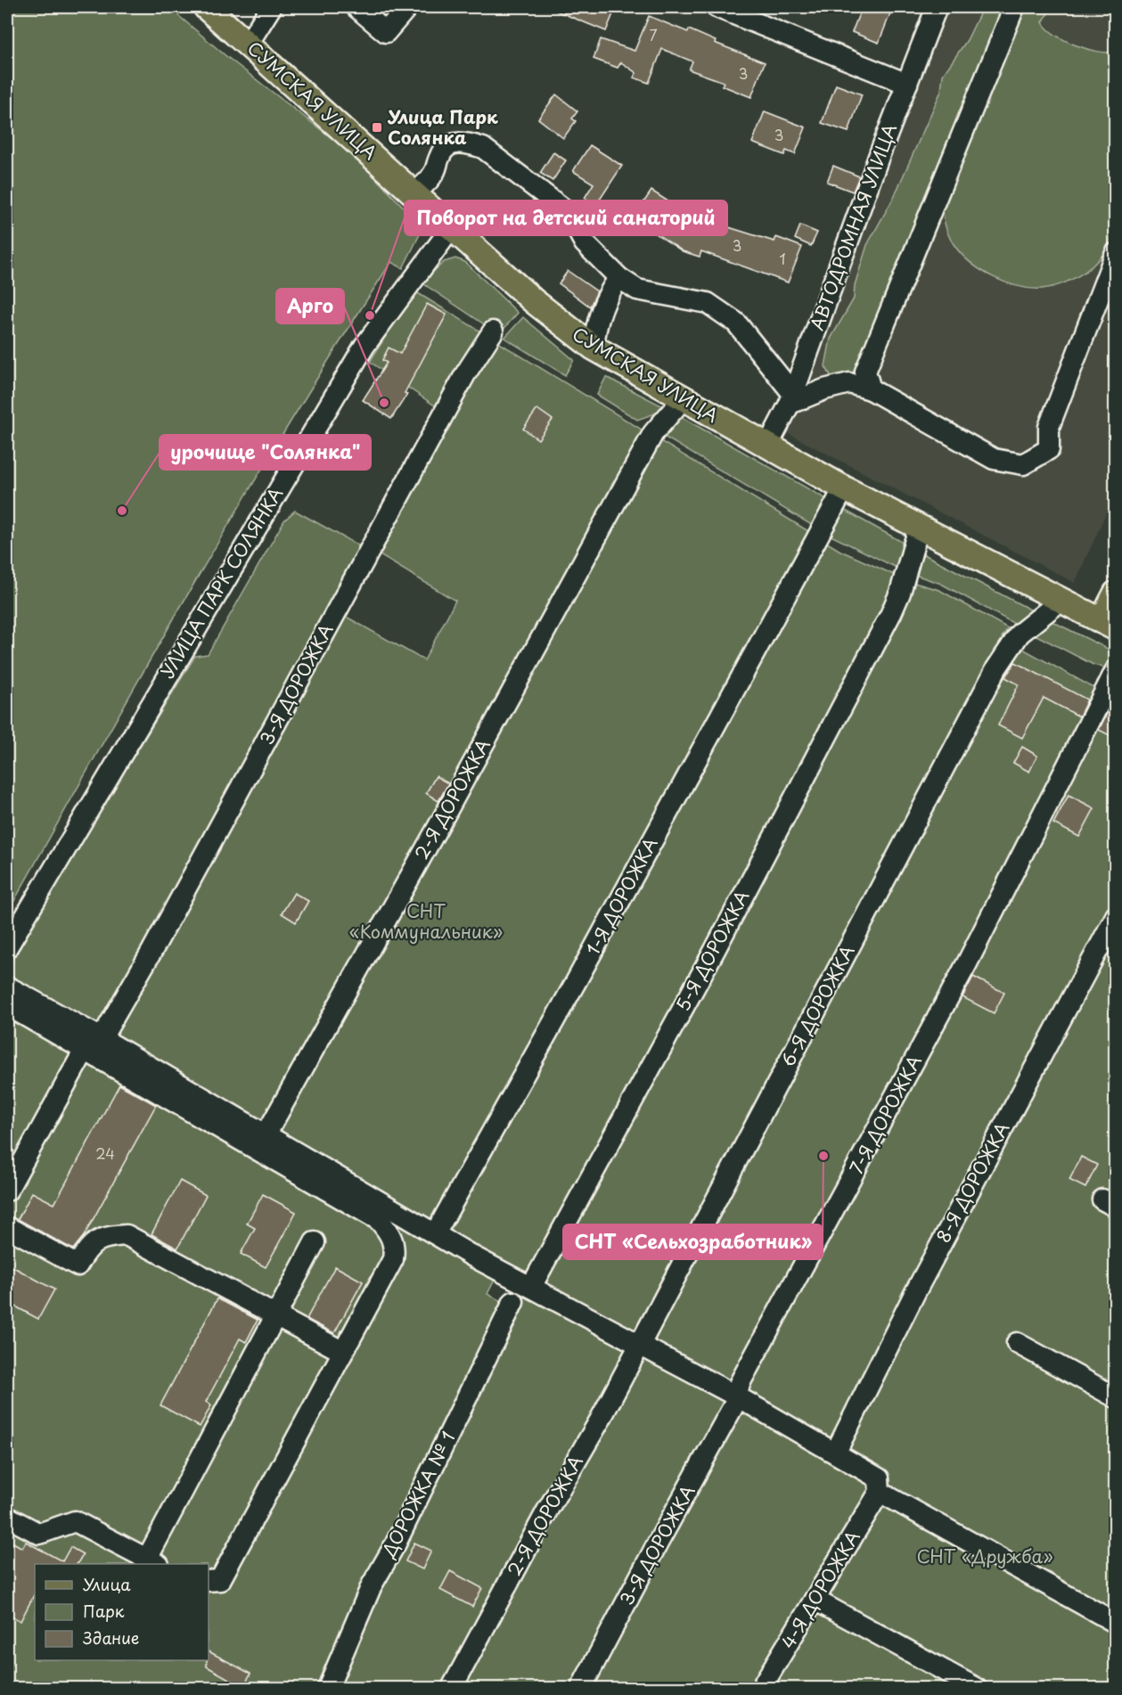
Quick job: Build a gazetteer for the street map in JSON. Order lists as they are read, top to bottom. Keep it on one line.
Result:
{"streets":{"main road":["СУМСКАЯ УЛИЦА"],"street":["АВТОДРОМНАЯ УЛИЦА","УЛИЦА ПАРК СОЛЯНКА","3-Я ДОРОЖКА","2-Я ДОРОЖКА","1-Я ДОРОЖКА","5-Я ДОРОЖКА","6-Я ДОРОЖКА","7-Я ДОРОЖКА","8-Я ДОРОЖКА","ДОРОЖКА № 1","4-Я ДОРОЖКА"]},"crossings":[["СУМСКАЯ УЛИЦА","АВТОДРОМНАЯ УЛИЦА"],["СУМСКАЯ УЛИЦА","УЛИЦА ПАРК СОЛЯНКА"],["СУМСКАЯ УЛИЦА","2-Я ДОРОЖКА"],["СУМСКАЯ УЛИЦА","1-Я ДОРОЖКА"],["СУМСКАЯ УЛИЦА","5-Я ДОРОЖКА"],["СУМСКАЯ УЛИЦА","6-Я ДОРОЖКА"],["3-Я ДОРОЖКА","7-Я ДОРОЖКА"],["2-Я ДОРОЖКА","6-Я ДОРОЖКА"]],"parks":["СНТ «Коммунальник»","СНТ «Дружба»"],"places":{"transit":["Улица Парк Солянка"],"other":["Поворот на детский санаторий","Арго","урочище \"Солянка\"","СНТ «Сельхозработник»"]},"house_numbers":["7","3","3","3","1","24"],"legend":["Улица","Парк","Здание"]}
